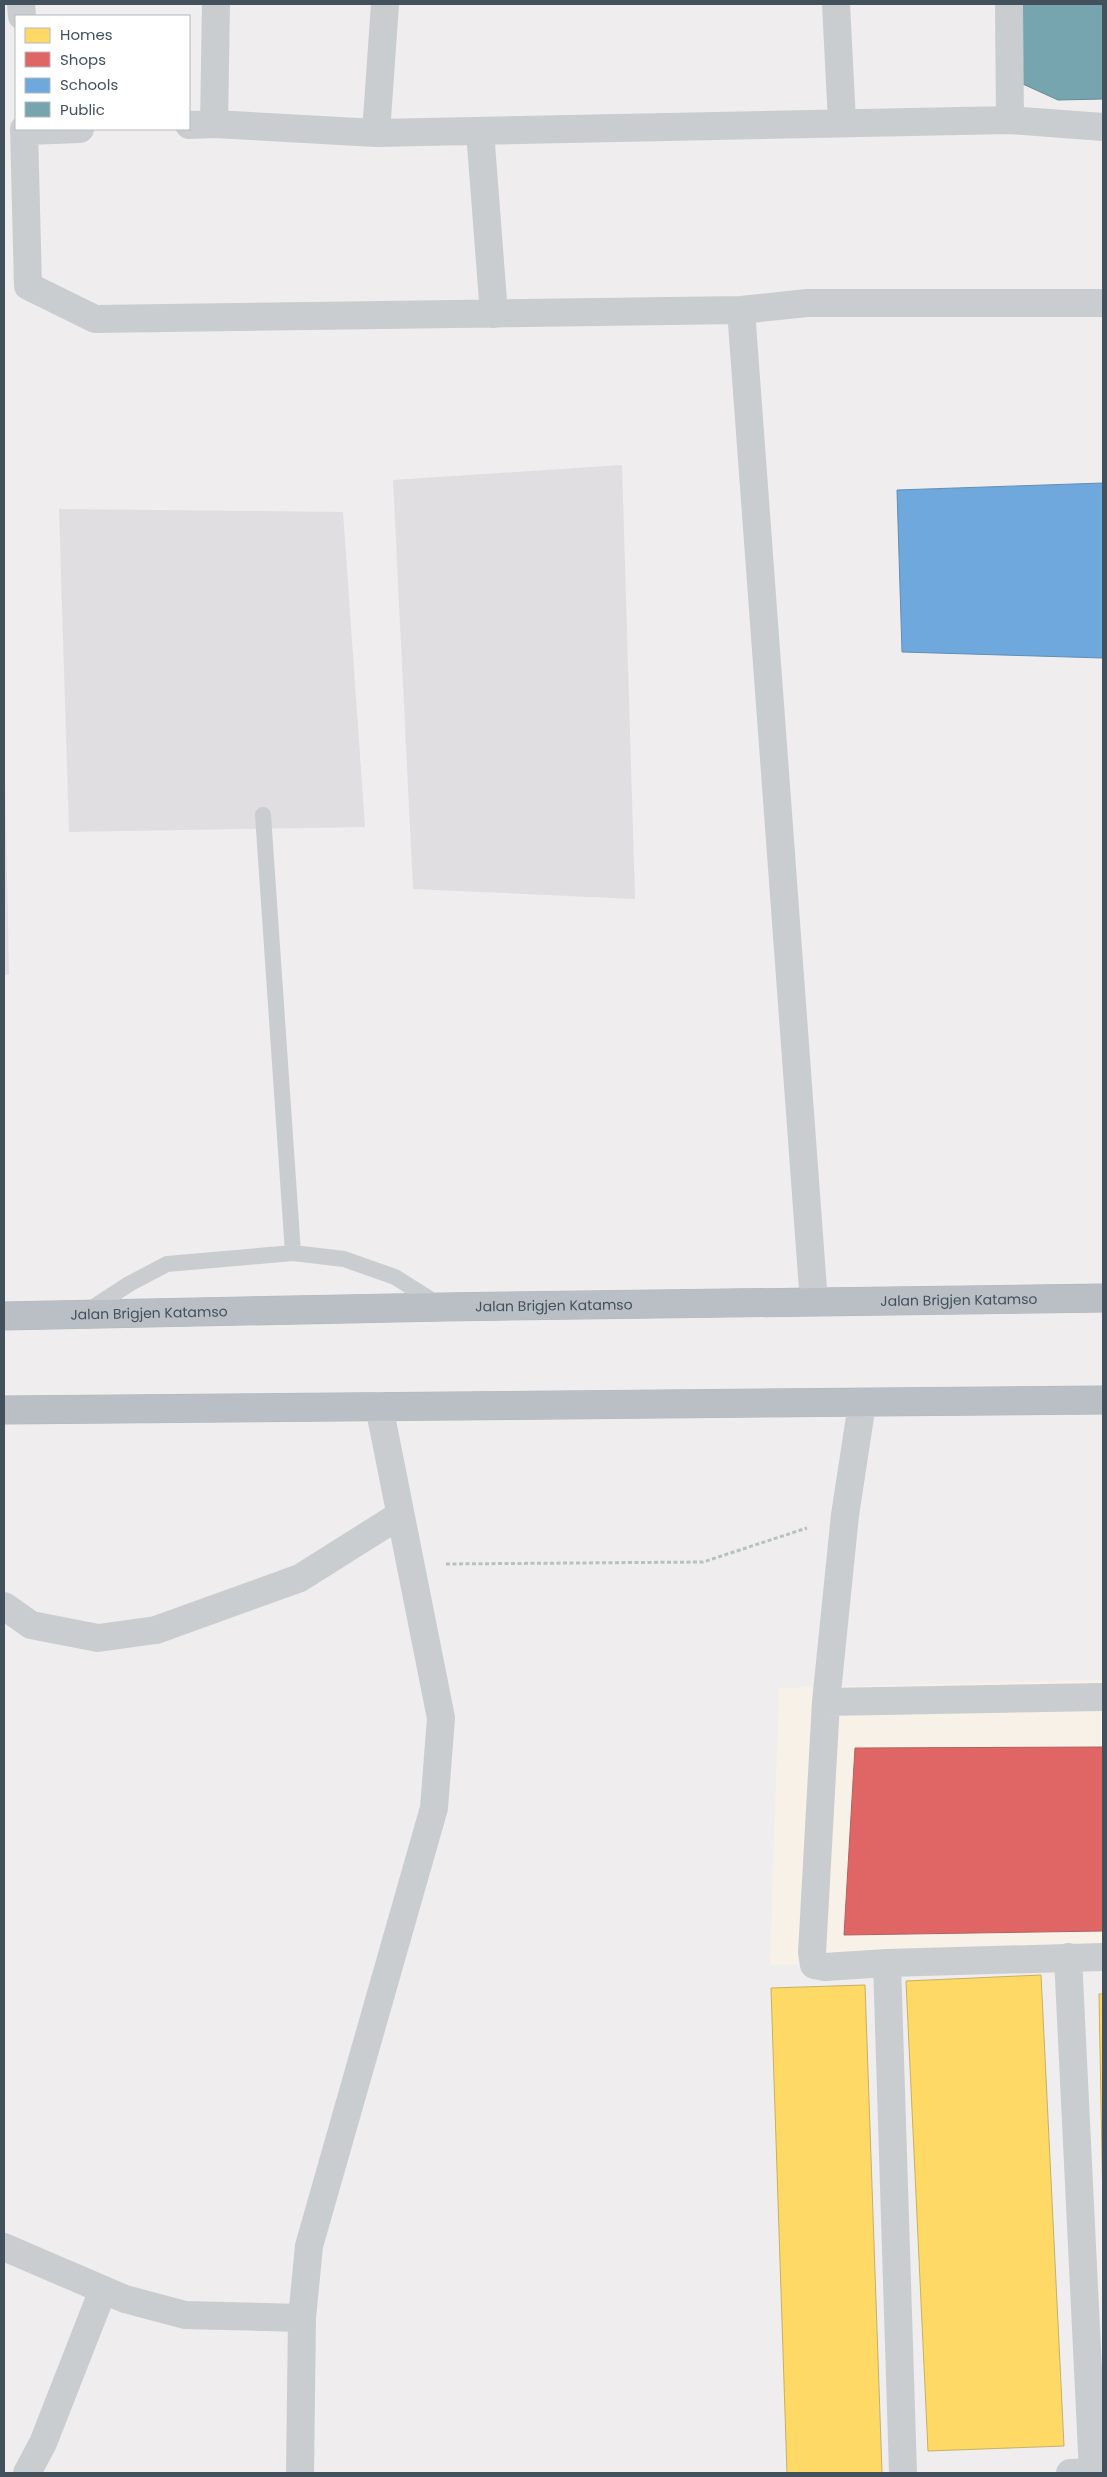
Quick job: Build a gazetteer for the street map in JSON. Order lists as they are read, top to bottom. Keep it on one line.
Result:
{"streets":{"highway":["Jalan Brigjen Katamso"]},"legend":["Homes","Shops","Schools","Public"]}
